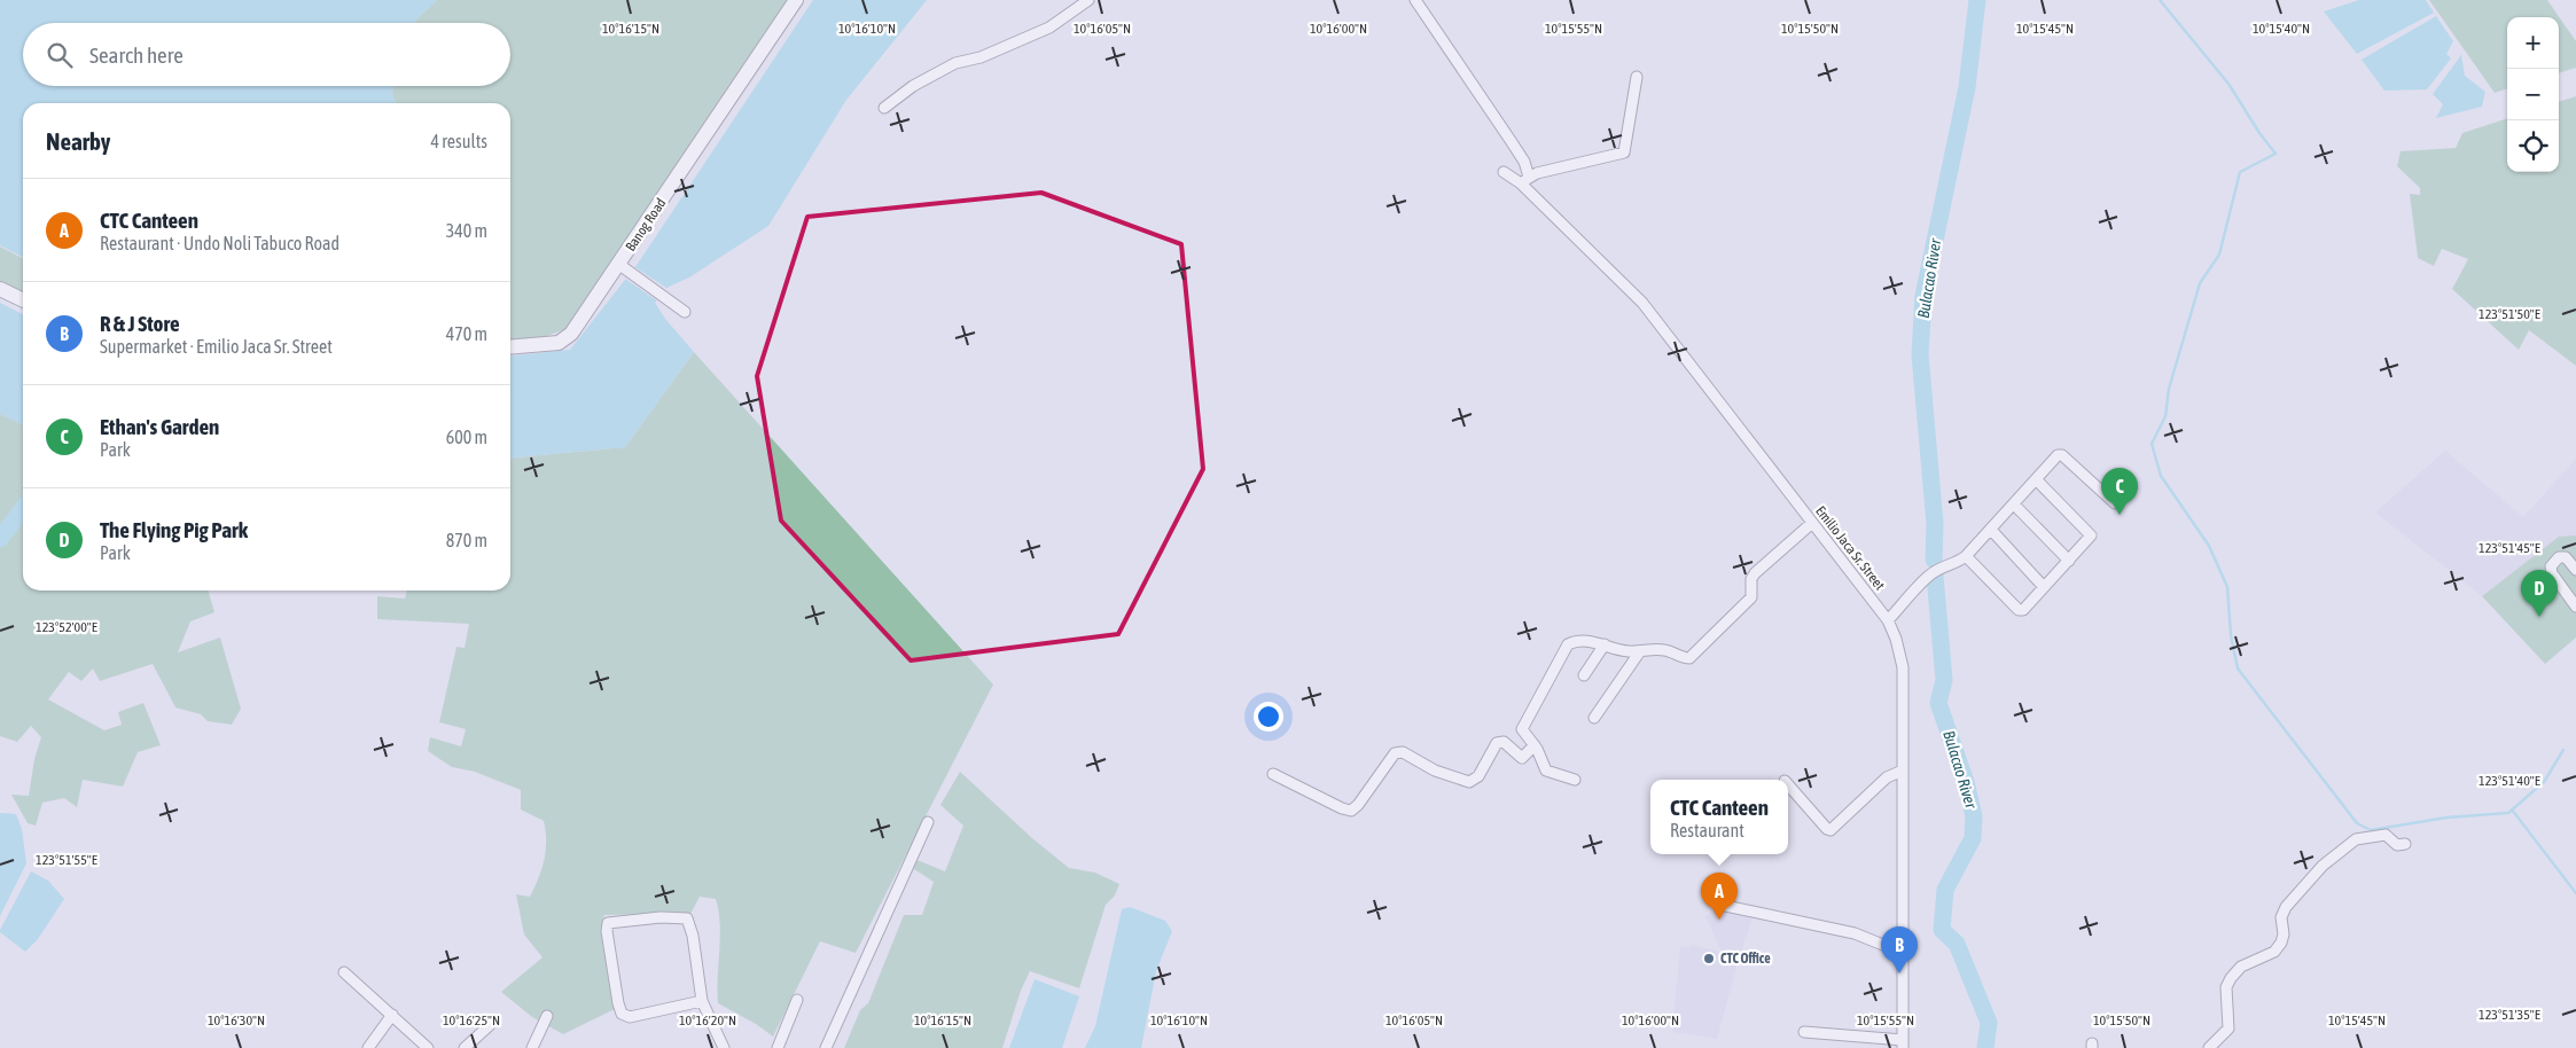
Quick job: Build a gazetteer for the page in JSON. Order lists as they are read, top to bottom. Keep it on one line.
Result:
{"streets":{"street":["Banog Road","Emilio Jaca Sr. Street"]},"water":["Bulacao River"],"places":["CTC Office"],"page":{"map_buttons":["+","−"],"search":"Search here","heading":["Nearby","4 results"],"list":[{"mark":"A","name":"CTC Canteen","note":"Restaurant · Undo Noli Tabuco Road","value":"340 m"},{"mark":"B","name":"R & J Store","note":"Supermarket · Emilio Jaca Sr. Street","value":"470 m"},{"mark":"C","name":"Ethan's Garden","note":"Park","value":"600 m"},{"mark":"D","name":"The Flying Pig Park","note":"Park","value":"870 m"}],"pins":["C","D","A","B"],"popup":["CTC Canteen","Restaurant"]},"coordinates":["10°16'15\"N","10°16'10\"N","10°16'05\"N","10°16'00\"N","10°15'55\"N","10°15'50\"N","10°15'45\"N","10°15'40\"N","123°51'50\"E","123°51'45\"E","123°52'00\"E","123°51'40\"E","123°51'55\"E","123°51'35\"E","10°16'30\"N","10°16'25\"N","10°16'20\"N"]}
